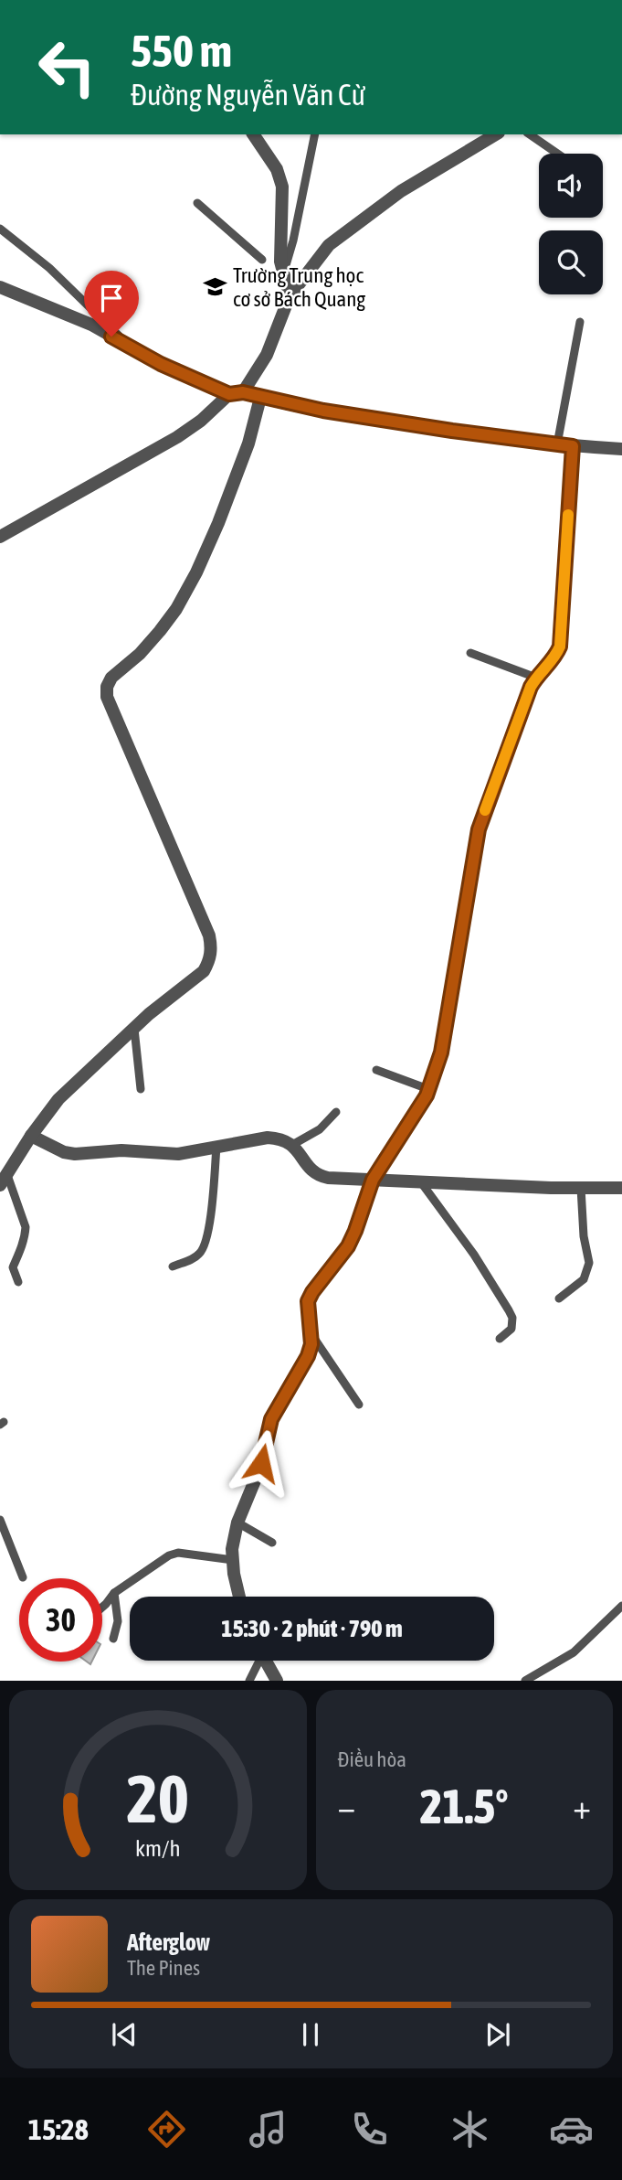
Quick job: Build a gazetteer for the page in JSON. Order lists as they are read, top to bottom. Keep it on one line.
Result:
{"places":{"school or university":["Trường Trung học cơ sở Bách Quang"]},"page":{"turn":["550 m","Đường Nguyễn Văn Cừ"],"limit":"30","trip":"15:30 · 2 phút · 790 m","tile":"Điều hòa","heat":["−","21.5°","+"],"song":["Afterglow","The Pines"],"tabs":"15:28","gauge":["20","km/h"]}}
